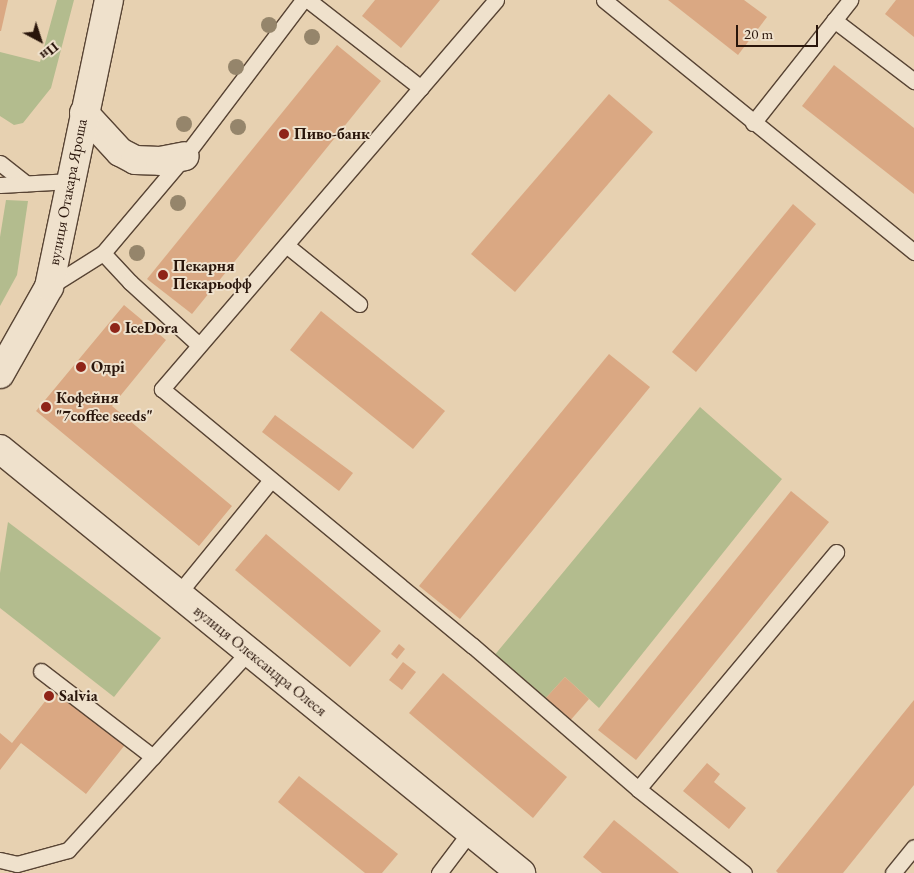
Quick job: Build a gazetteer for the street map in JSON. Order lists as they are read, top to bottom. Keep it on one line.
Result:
{"streets":{"street":["вулиця Отакара Яроша","вулиця Олександра Олеся"]},"places":["Пиво-банк","Пекарня Пекарьофф","IceDora","Одрі","Кофейня \"7coffee seeds\"","Salvia"],"scale_bar":"20 m","north":"bottom right"}
